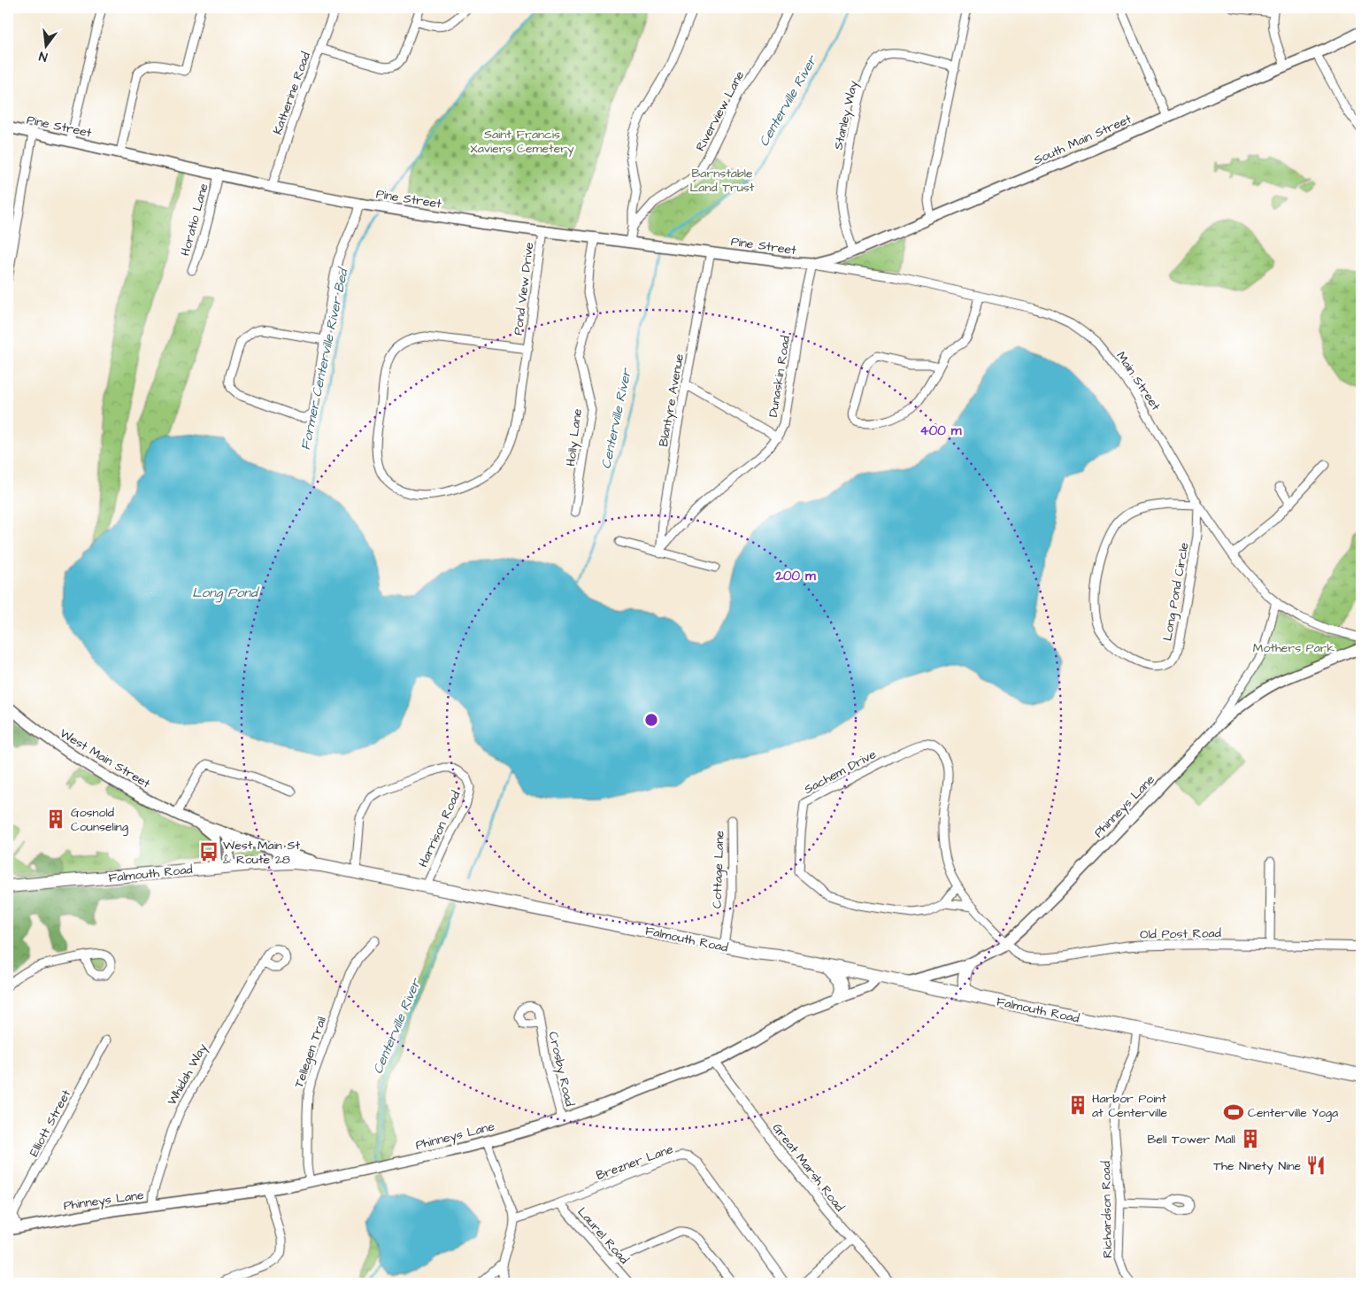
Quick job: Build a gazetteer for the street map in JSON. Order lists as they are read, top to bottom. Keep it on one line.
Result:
{"streets":{"main road":["Pine Street","South Main Street","West Main Street","Phinneys Lane","Falmouth Road"],"street":["Katherine Road","Riverview Lane","Stanley Way","Horatio Lane","Pond View Drive","Dunaskin Road","Main Street","Blantyre Avenue","Holly Lane","Long Pond Circle","Sachem Drive","Harrison Road","Cottage Lane","Old Post Road","Tellegen Trail","Crosby Road","Whidah Way","Elliott Street","Brezner Lane","Great Marsh Road","Richardson Road","Laurel Road"]},"crossings":[["Katherine Road","Pine Street"],["Stanley Way","South Main Street"],["Pine Street","South Main Street"],["Pine Street","Horatio Lane"],["Pine Street","Pond View Drive"],["Pine Street","Dunaskin Road"],["Pine Street","Main Street"],["Pine Street","Blantyre Avenue"],["Pine Street","Holly Lane"],["South Main Street","Dunaskin Road"],["South Main Street","Main Street"],["Dunaskin Road","Main Street"],["Dunaskin Road","Blantyre Avenue"],["Main Street","Long Pond Circle"],["West Main Street","Falmouth Road"],["Sachem Drive","Phinneys Lane"],["Sachem Drive","Old Post Road"],["Phinneys Lane","Falmouth Road"],["Phinneys Lane","Old Post Road"],["Phinneys Lane","Tellegen Trail"],["Phinneys Lane","Crosby Road"],["Phinneys Lane","Whidah Way"],["Phinneys Lane","Great Marsh Road"],["Harrison Road","Falmouth Road"],["Cottage Lane","Falmouth Road"],["Falmouth Road","Richardson Road"],["Brezner Lane","Laurel Road"]],"water":["Centerville River","Former Centerville River Bed","Long Pond"],"parks":["Saint Francis Xaviers Cemetery","Barnstable Land Trust","Mothers Park"],"places":{"building":["Gosnold Counseling","Harbor Point at Centerville","Bell Tower Mall"],"bus stop":["West Main St & Route 28"],"sports":["Centerville Yoga"],"restaurant":["The Ninety Nine"]},"north":"bottom","rings":["400 m","200 m"]}
